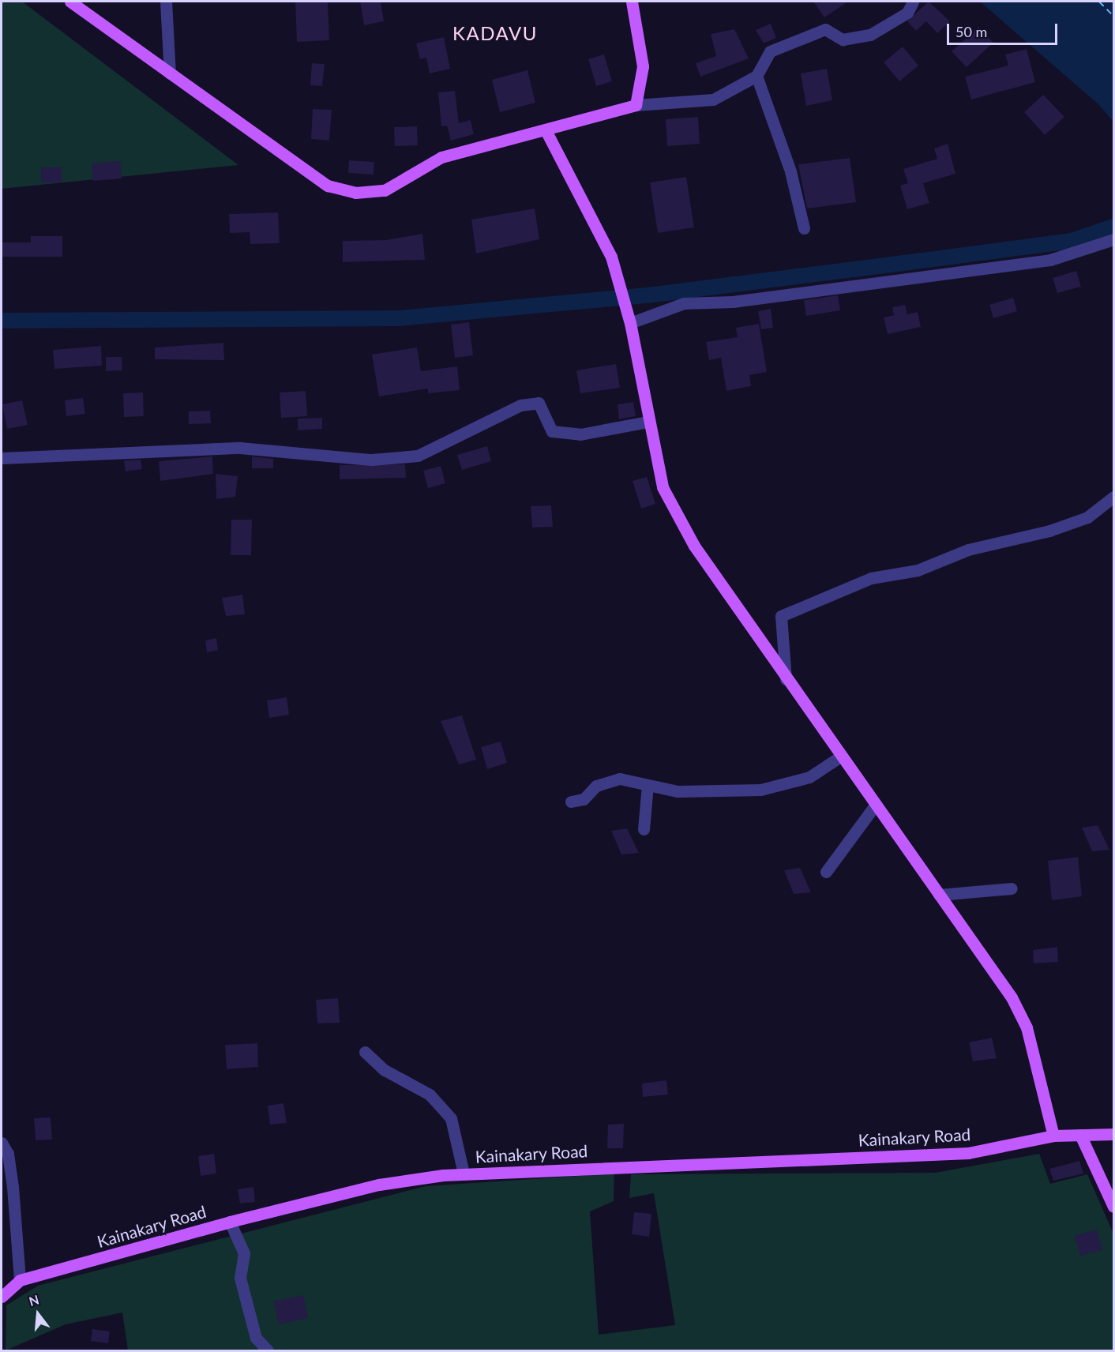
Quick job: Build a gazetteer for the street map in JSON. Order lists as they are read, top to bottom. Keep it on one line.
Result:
{"streets":{"main road":["Kainakary Road"]},"districts":["KADAVU"],"scale_bar":"50 m","north":"top"}
